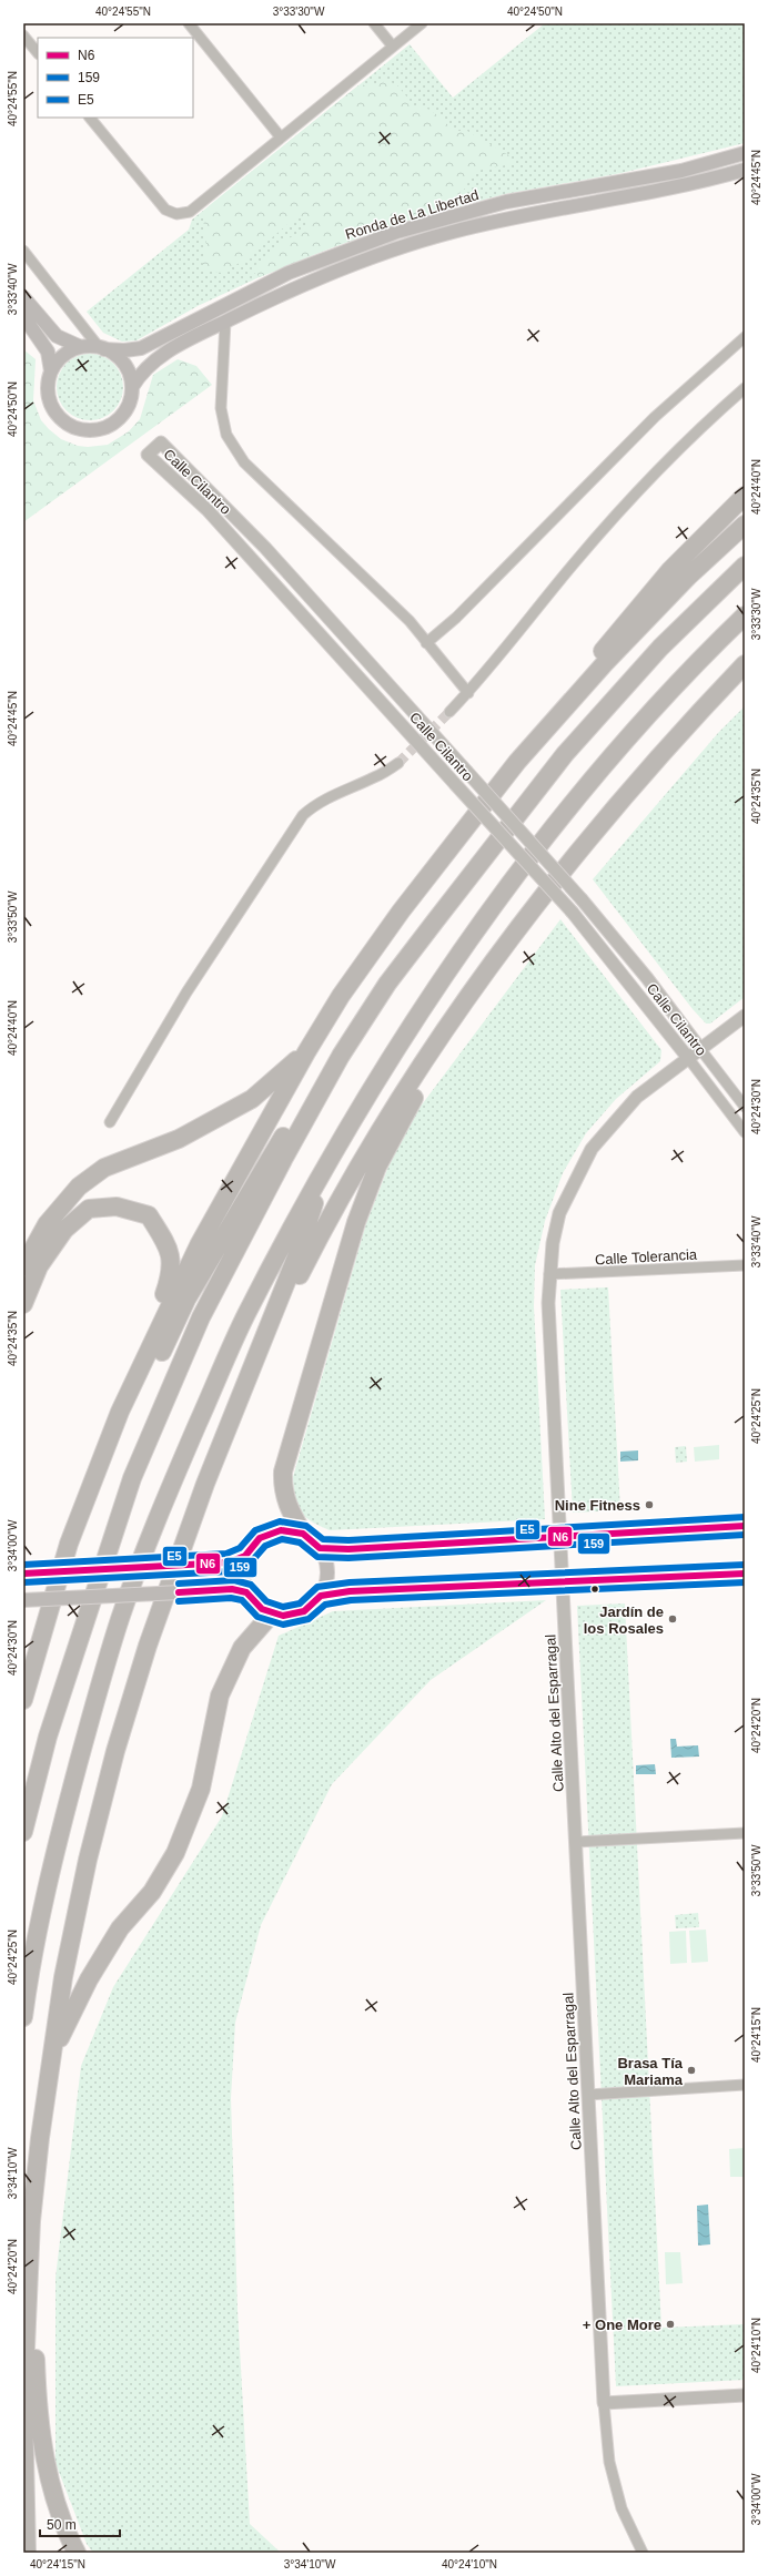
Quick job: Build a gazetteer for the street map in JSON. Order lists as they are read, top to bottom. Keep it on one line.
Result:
{"streets":{"main road":["Ronda de La Libertad"],"street":["Calle Cilantro","Calle Tolerancia","Calle Alto del Esparragal"]},"crossings":[["Calle Cilantro","Calle Alto del Esparragal"],["Calle Tolerancia","Calle Alto del Esparragal"]],"places":["Nine Fitness","Jardín de los Rosales","Brasa Tía Mariama","+ One More"],"lines":["transit line E5","transit line N6","transit line 159"],"legend":["N6","159","E5"],"scale_bar":"50 m","coordinates":["40°24'55\"N","3°33'30\"W","40°24'50\"N","40°24'45\"N","3°33'40\"W","40°24'40\"N","40°24'35\"N","3°33'50\"W","40°24'30\"N","40°24'25\"N","3°34'00\"W","40°24'20\"N","40°24'15\"N","3°34'10\"W","40°24'10\"N"]}
